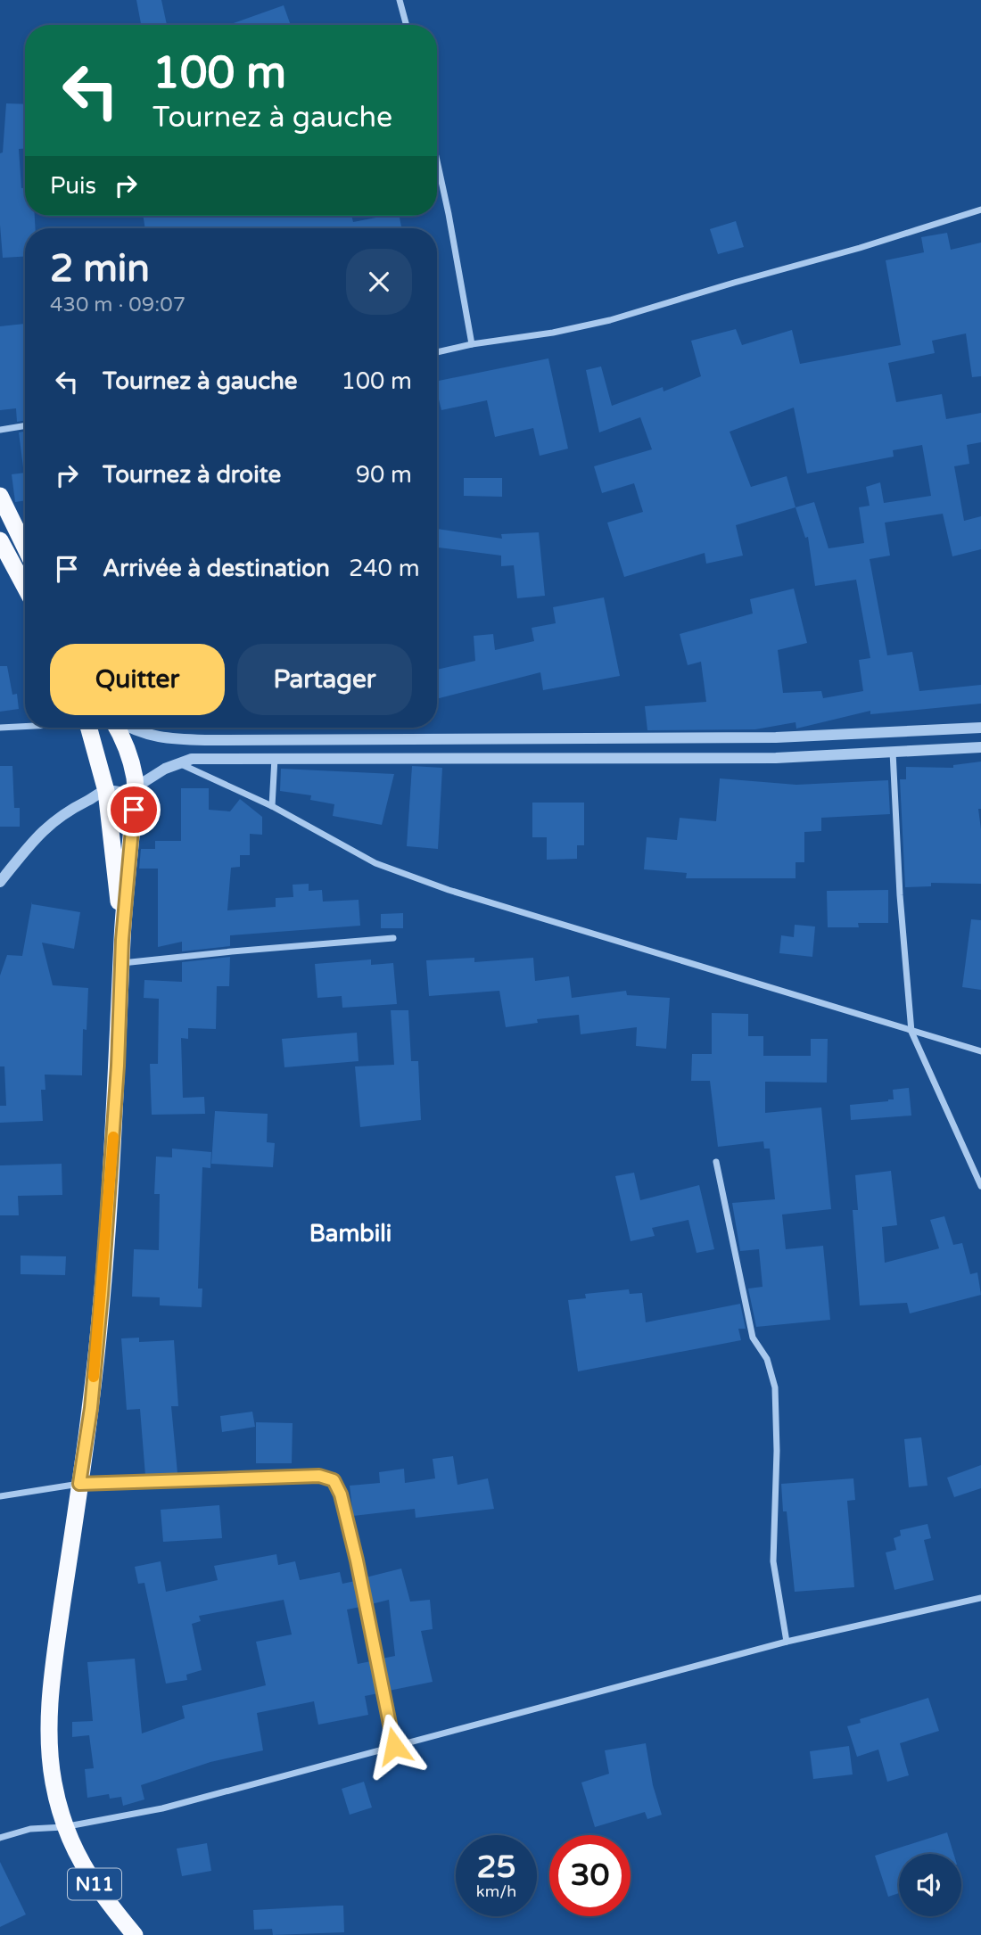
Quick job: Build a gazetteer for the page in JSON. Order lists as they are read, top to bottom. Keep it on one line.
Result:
{"streets":{"highway":["N11"]},"districts":["Bambili"],"page":{"turn":["100 m","Tournez à gauche"],"then":"Puis","heading":["2 min","430 m · 09:07"],"list":[{"name":"Tournez à gauche","value":"100 m"},{"name":"Tournez à droite","value":"90 m"},{"name":"Arrivée à destination","value":"240 m"}],"buttons":["Quitter","Partager"],"speed":"25 km/h","limit":"30"}}
